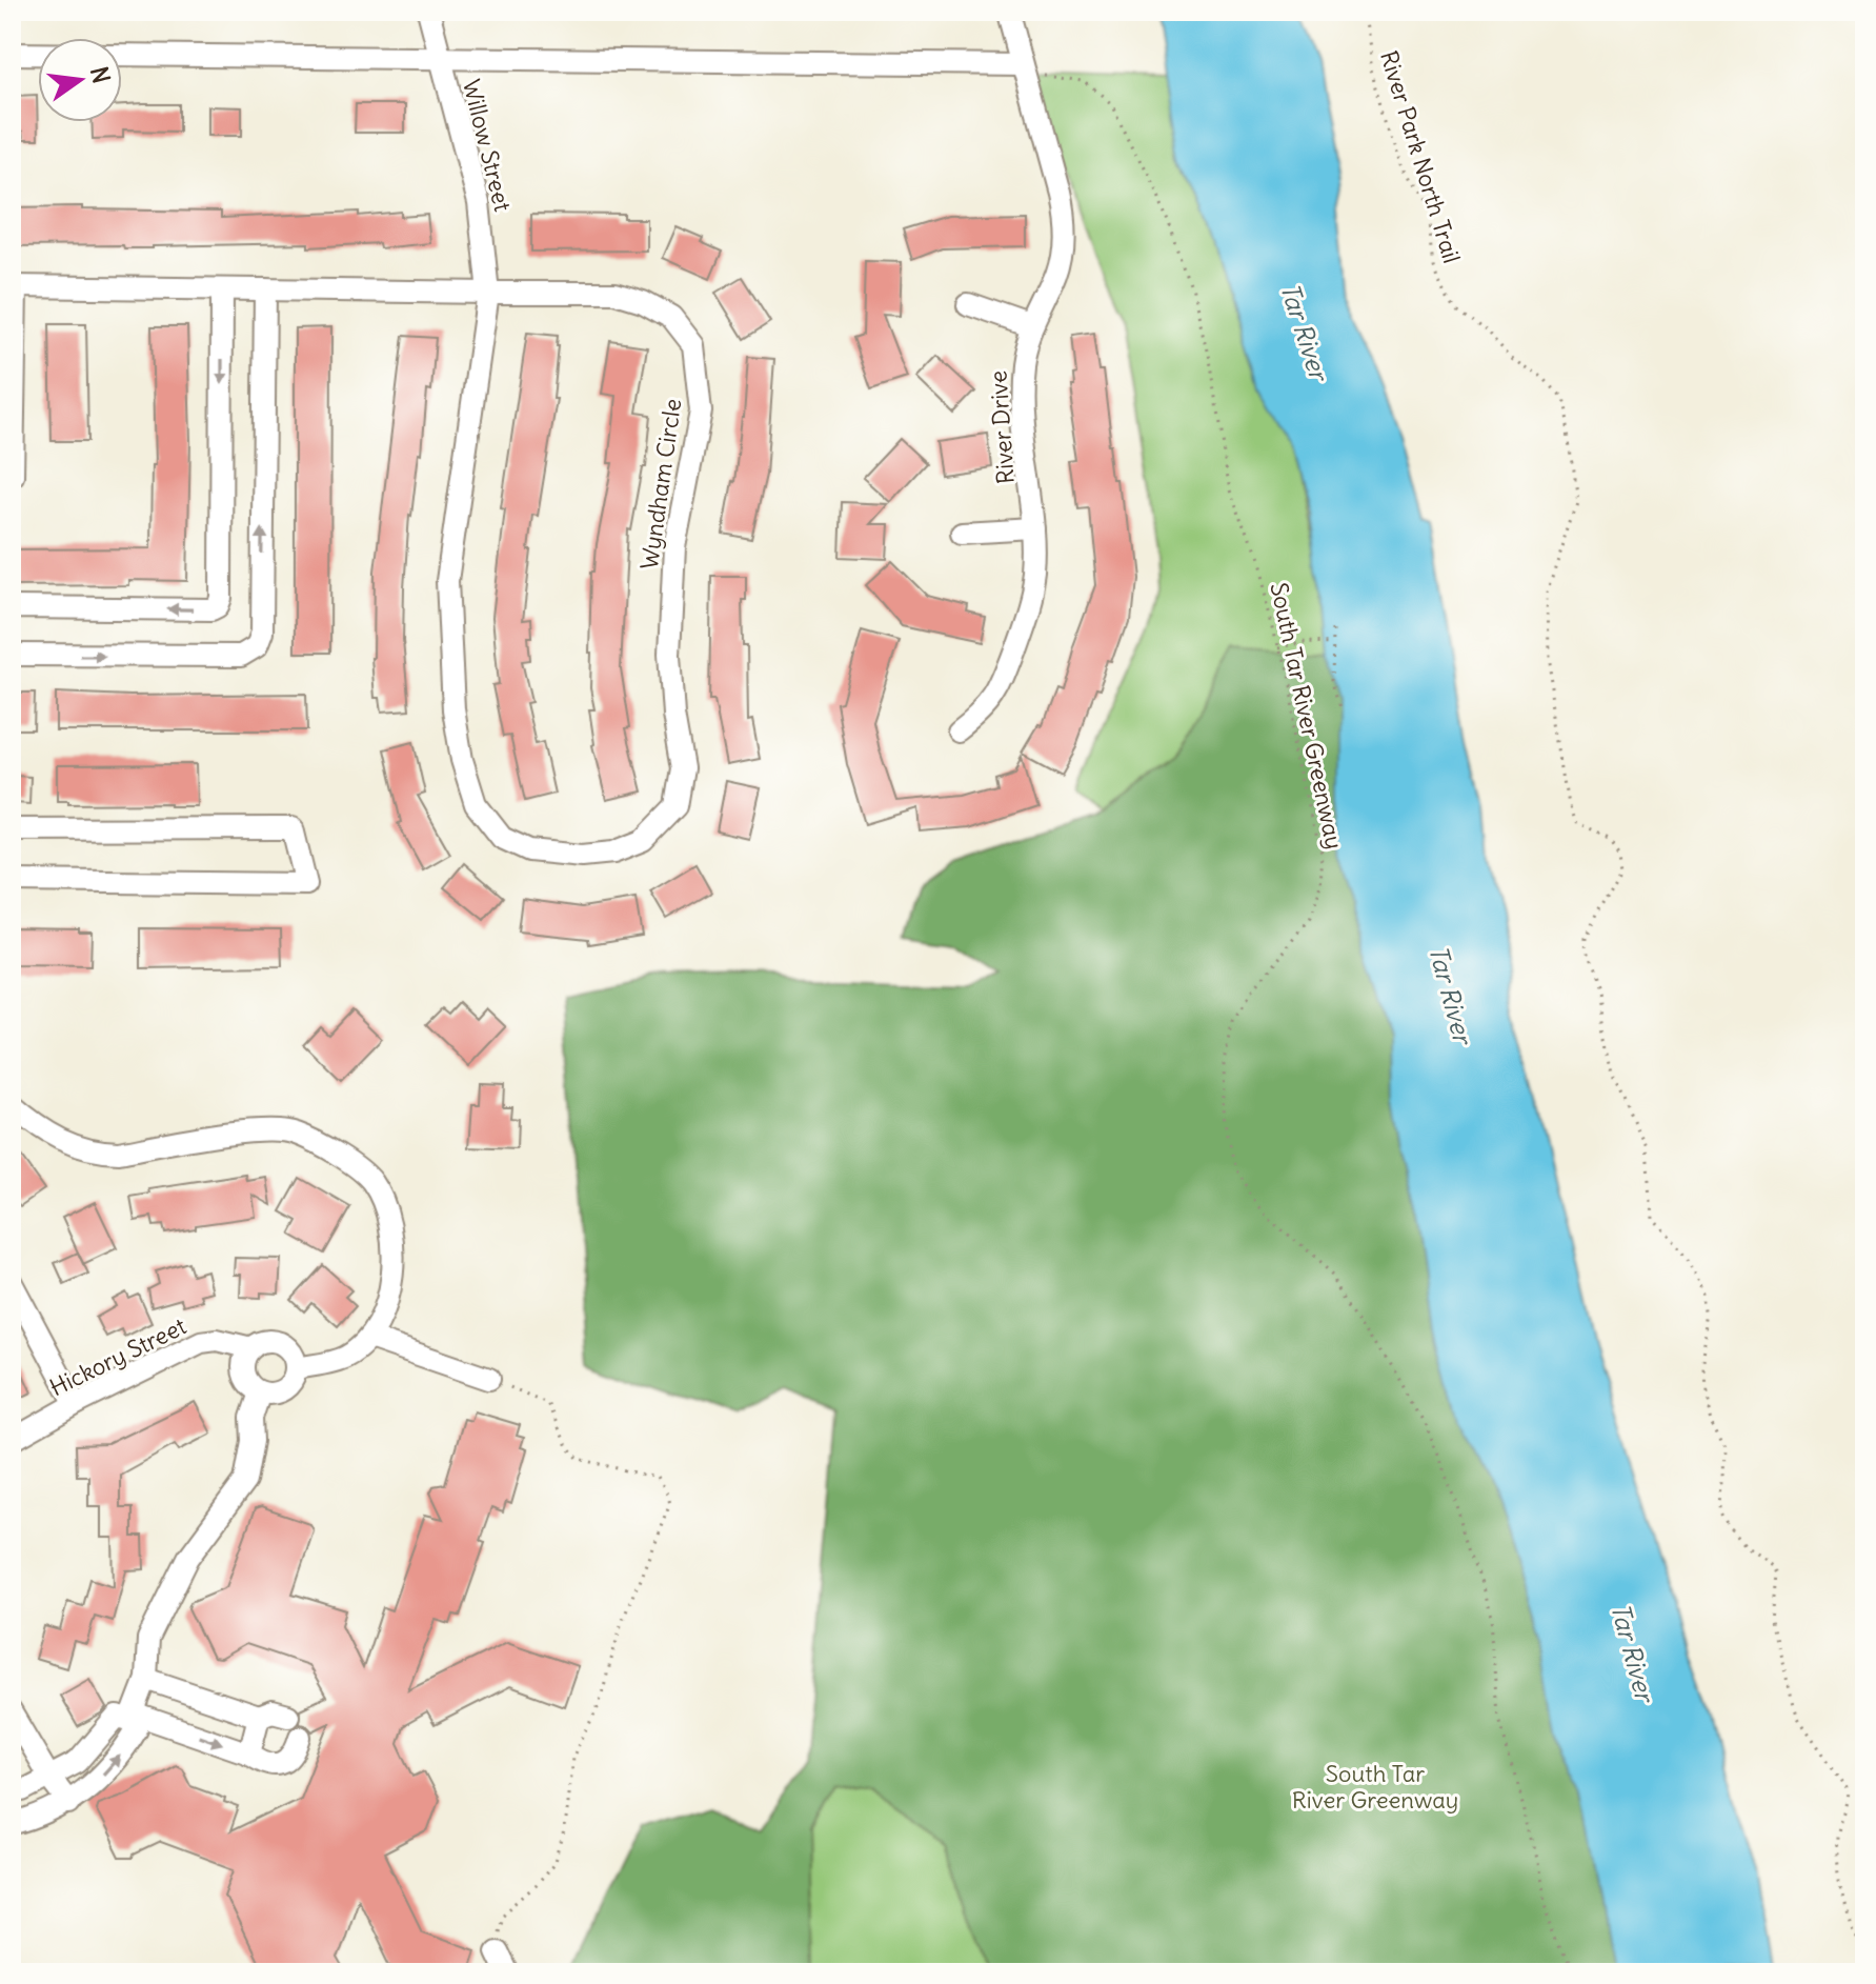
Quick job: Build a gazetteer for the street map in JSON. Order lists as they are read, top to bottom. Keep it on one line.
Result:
{"streets":{"street":["Willow Street","River Drive","Wyndham Circle","Hickory Street"],"path":["River Park North Trail","South Tar River Greenway"]},"crossings":[["Willow Street","Wyndham Circle"]],"water":["Tar River"],"parks":["South Tar River Greenway"],"north":"right"}
